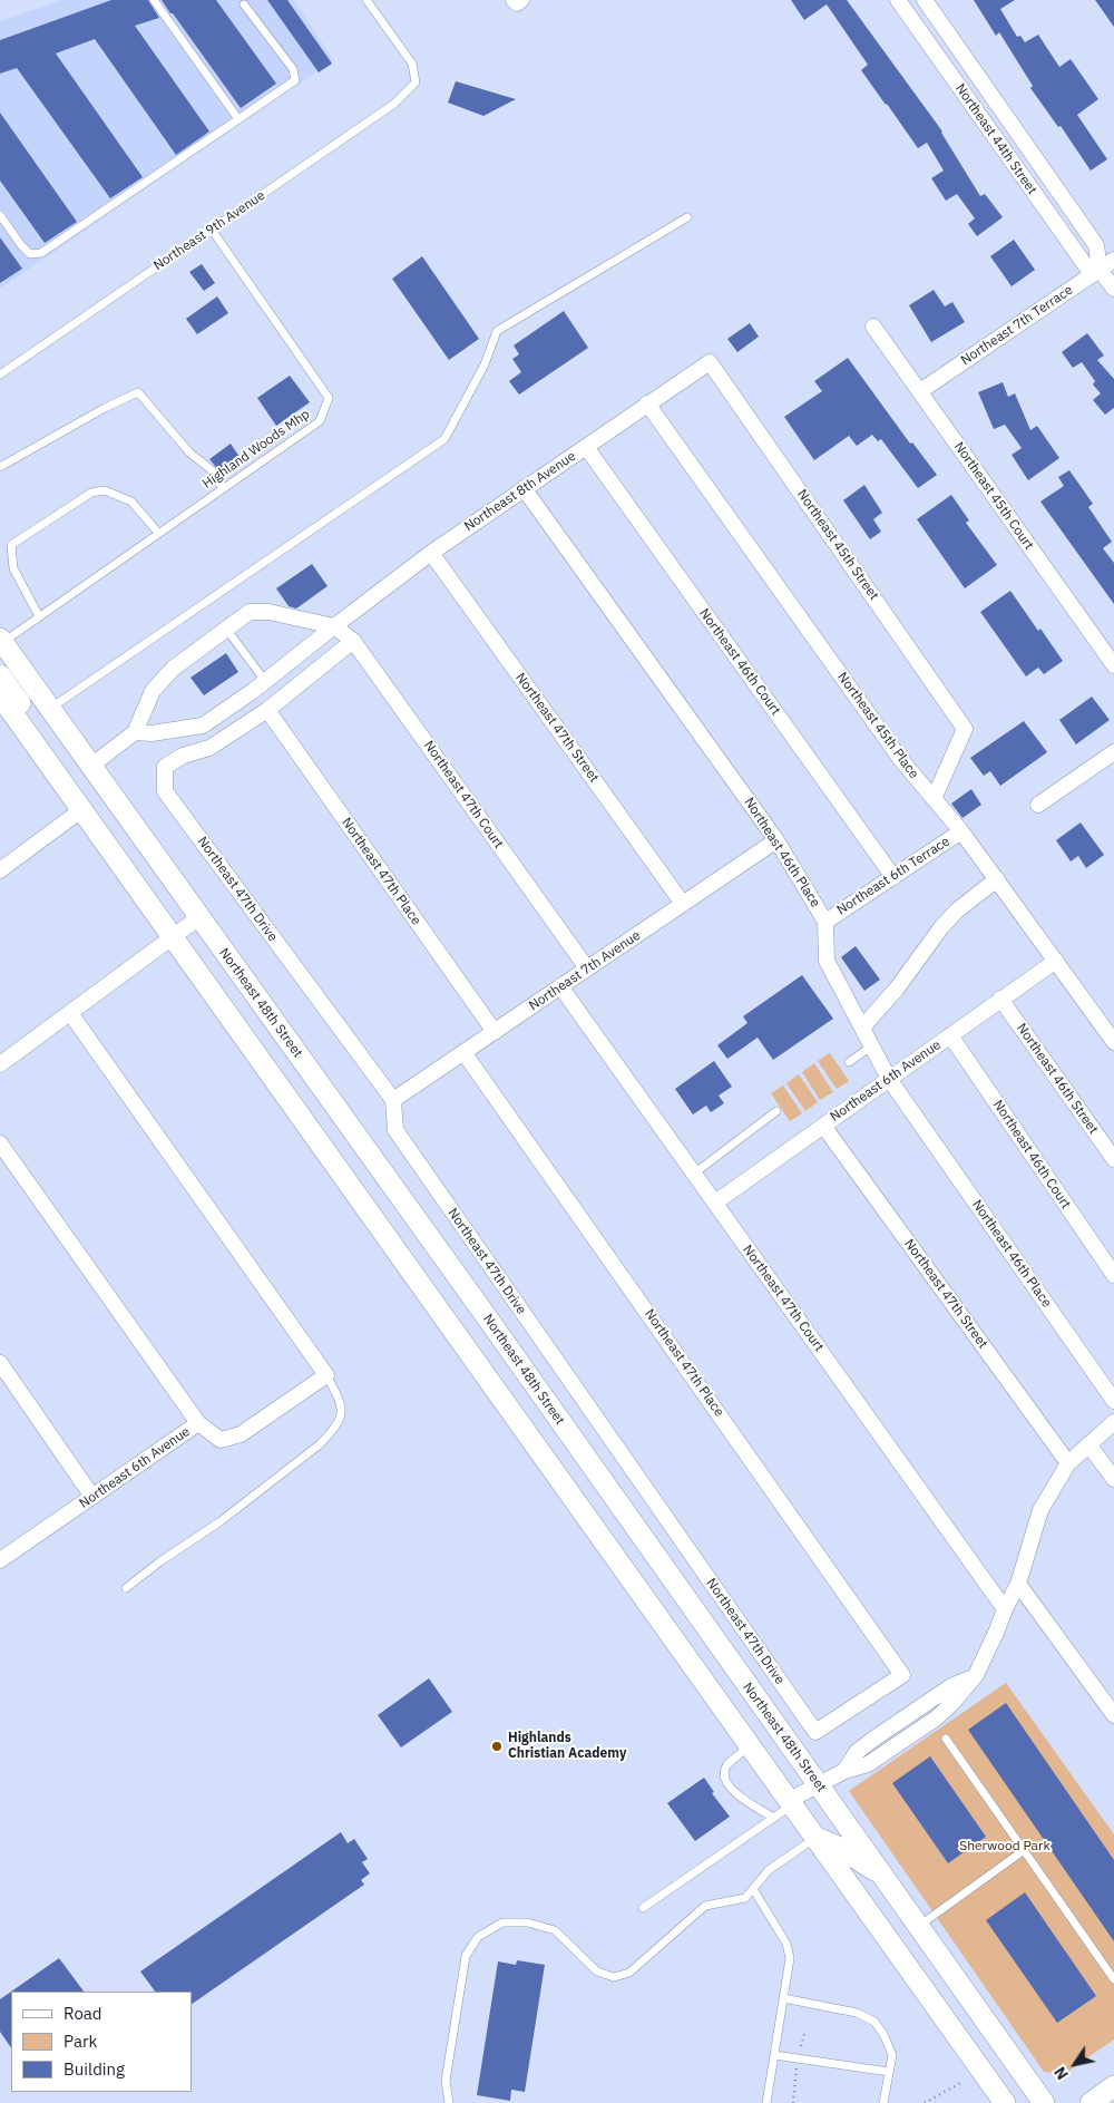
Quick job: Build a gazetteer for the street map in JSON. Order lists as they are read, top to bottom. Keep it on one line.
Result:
{"streets":{"main road":["Northeast 48th Street"],"street":["Northeast 44th Street","Northeast 7th Terrace","Northeast 8th Avenue","Northeast 45th Court","Northeast 45th Street","Northeast 46th Court","Northeast 45th Place","Northeast 47th Street","Northeast 47th Court","Northeast 46th Place","Northeast 47th Place","Northeast 6th Terrace","Northeast 47th Drive","Northeast 7th Avenue","Northeast 46th Street","Northeast 6th Avenue"],"lane":["Northeast 9th Avenue","Highland Woods Mhp"]},"crossings":[["Northeast 44th Street","Northeast 7th Terrace"],["Northeast 9th Avenue","Highland Woods Mhp"],["Northeast 7th Terrace","Northeast 45th Court"],["Highland Woods Mhp","Northeast 48th Street"],["Northeast 8th Avenue","Northeast 45th Street"],["Northeast 8th Avenue","Northeast 46th Court"],["Northeast 8th Avenue","Northeast 45th Place"],["Northeast 8th Avenue","Northeast 47th Street"],["Northeast 8th Avenue","Northeast 47th Court"],["Northeast 8th Avenue","Northeast 46th Place"],["Northeast 45th Street","Northeast 45th Place"],["Northeast 46th Court","Northeast 6th Terrace"],["Northeast 46th Court","Northeast 6th Avenue"],["Northeast 45th Place","Northeast 6th Terrace"],["Northeast 45th Place","Northeast 6th Avenue"],["Northeast 47th Street","Northeast 7th Avenue"],["Northeast 47th Street","Northeast 6th Avenue"],["Northeast 47th Court","Northeast 7th Avenue"],["Northeast 47th Court","Northeast 6th Avenue"],["Northeast 46th Place","Northeast 6th Terrace"],["Northeast 46th Place","Northeast 7th Avenue"],["Northeast 46th Place","Northeast 6th Avenue"],["Northeast 47th Place","Northeast 47th Drive"],["Northeast 47th Place","Northeast 7th Avenue"],["Northeast 47th Drive","Northeast 7th Avenue"],["Northeast 46th Street","Northeast 6th Avenue"]],"parks":["Sherwood Park"],"places":["Highlands Christian Academy"],"legend":["Road","Park","Building"],"north":"bottom left"}
